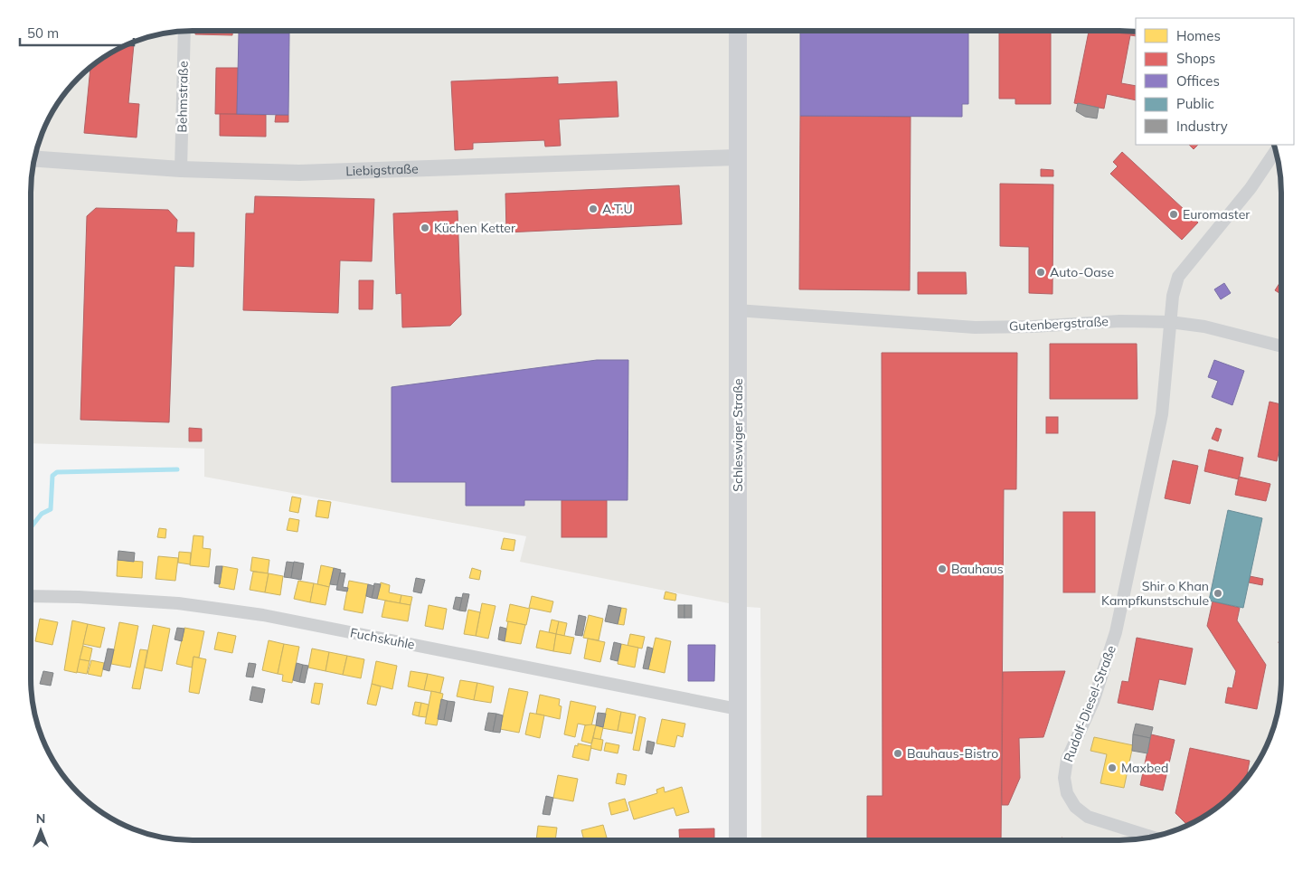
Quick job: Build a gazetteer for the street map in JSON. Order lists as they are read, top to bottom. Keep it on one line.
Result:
{"streets":{"main road":["Schleswiger Straße"],"street":["Behmstraße","Liebigstraße","Gutenbergstraße","Fuchskuhle","Rudolf-Diesel-Straße"]},"crossings":[["Behmstraße","Liebigstraße"],["Liebigstraße","Schleswiger Straße"],["Gutenbergstraße","Schleswiger Straße"],["Gutenbergstraße","Rudolf-Diesel-Straße"],["Schleswiger Straße","Fuchskuhle"]],"places":["A.T.U","Euromaster","Küchen Ketter","Auto-Oase","Bauhaus","Shir o Khan Kampfkunstschule","Bauhaus-Bistro","Maxbed"],"legend":["Homes","Shops","Offices","Public","Industry"],"scale_bar":"50 m","north":"top"}
